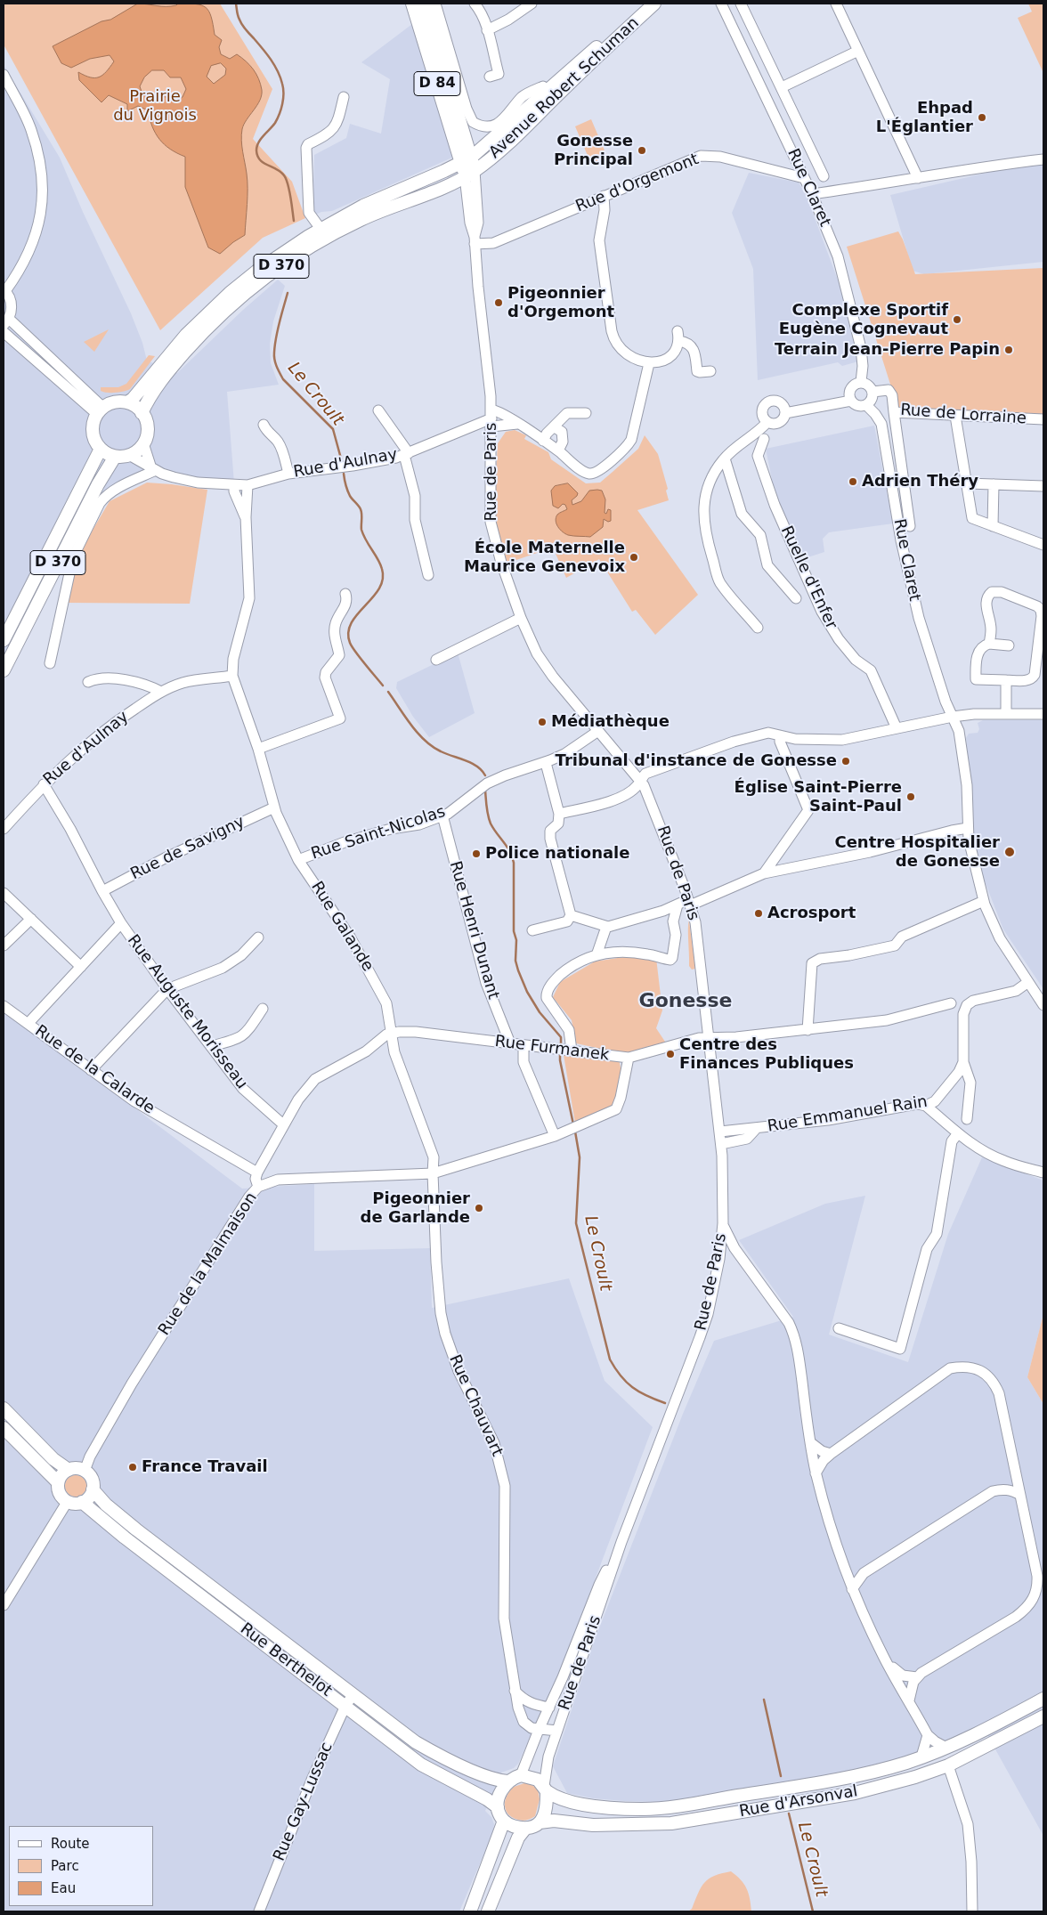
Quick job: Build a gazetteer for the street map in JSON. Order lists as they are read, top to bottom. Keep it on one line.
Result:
{"streets":{"main road":["D 84","Avenue Robert Schuman","D 370","Rue Berthelot","Rue d'Arsonval"],"street":["Rue d'Orgemont","Rue Claret","Rue de Lorraine","Rue d'Aulnay","Rue de Paris","Ruelle d'Enfer","Rue Saint-Nicolas","Rue de Savigny","Rue Galande","Rue Henri Dunant","Rue Auguste Morisseau","Rue Furmanek","Rue de la Calarde","Rue Emmanuel Rain","Rue de la Malmaison","Rue Chauvart","Rue Gay-Lussac"]},"crossings":[["D 84","Avenue Robert Schuman"],["D 84","D 370"],["D 84","Rue de Paris"],["Avenue Robert Schuman","D 370"],["Avenue Robert Schuman","Rue de Paris"],["Rue d'Orgemont","Rue Claret"],["Rue d'Orgemont","Rue de Paris"],["Rue Claret","Rue de Lorraine"],["D 370","Rue d'Aulnay"],["D 370","Rue de Paris"],["Rue d'Aulnay","Rue de Paris"],["Rue d'Aulnay","Rue Galande"],["Rue d'Aulnay","Rue Auguste Morisseau"],["Rue de Paris","Rue Saint-Nicolas"],["Rue de Paris","Rue Furmanek"],["Rue de Paris","Rue Emmanuel Rain"],["Rue de Paris","Rue Chauvart"],["Rue de Paris","Rue Berthelot"],["Rue de Paris","Rue d'Arsonval"],["Rue Saint-Nicolas","Rue Galande"],["Rue Saint-Nicolas","Rue Henri Dunant"],["Rue de Savigny","Rue Galande"],["Rue de Savigny","Rue Auguste Morisseau"],["Rue Galande","Rue Furmanek"],["Rue Galande","Rue Chauvart"],["Rue Henri Dunant","Rue Furmanek"],["Rue Furmanek","Rue de la Malmaison"],["Rue de la Malmaison","Rue Chauvart"],["Rue de la Malmaison","Rue Berthelot"],["Rue Berthelot","Rue Gay-Lussac"],["Rue Berthelot","Rue d'Arsonval"]],"districts":["Gonesse"],"water":["Le Croult"],"parks":["Prairie du Vignois"],"places":["Ehpad L'Églantier","Gonesse Principal","Pigeonnier d'Orgemont","Complexe Sportif Eugène Cognevaut","Terrain Jean-Pierre Papin","Adrien Théry","École Maternelle Maurice Genevoix","Médiathèque","Tribunal d'instance de Gonesse","Église Saint-Pierre Saint-Paul","Centre Hospitalier de Gonesse","Police nationale","Acrosport","Centre des Finances Publiques","Pigeonnier de Garlande","France Travail"],"legend":["Route","Parc","Eau"]}
